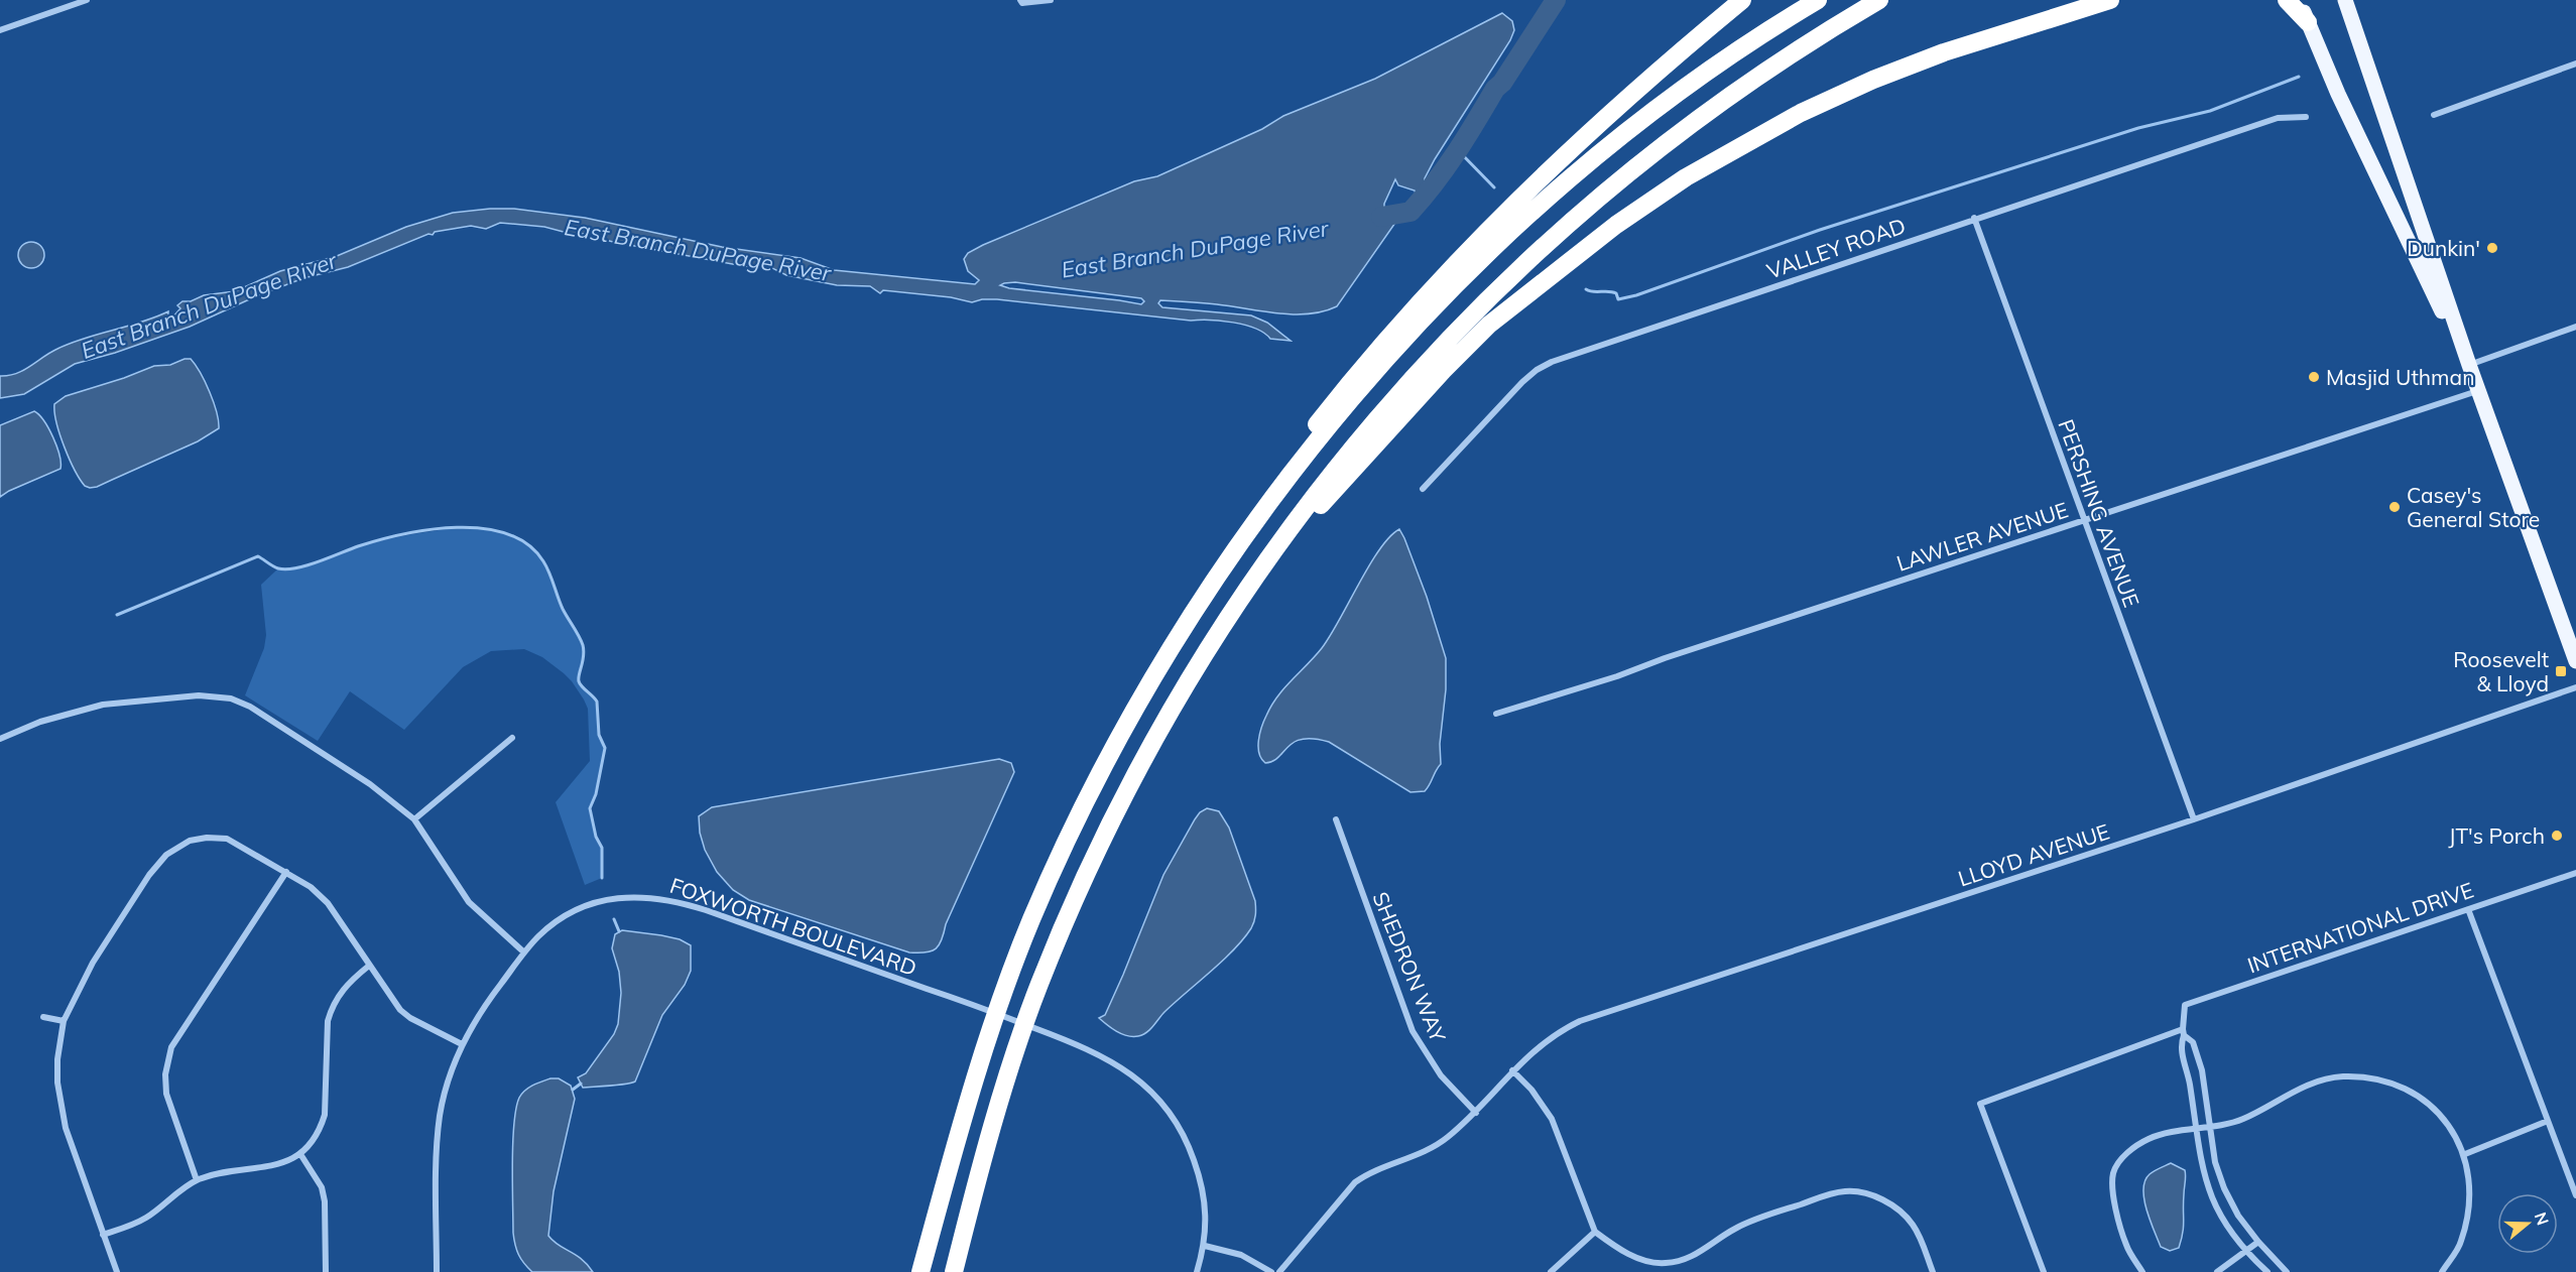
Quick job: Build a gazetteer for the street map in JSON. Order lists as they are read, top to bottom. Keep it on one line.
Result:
{"streets":{"street":["VALLEY ROAD","PERSHING AVENUE","LAWLER AVENUE","LLOYD AVENUE","FOXWORTH BOULEVARD","INTERNATIONAL DRIVE","SHEDRON WAY"]},"crossings":[["VALLEY ROAD","PERSHING AVENUE"],["PERSHING AVENUE","LAWLER AVENUE"],["PERSHING AVENUE","LLOYD AVENUE"],["LLOYD AVENUE","SHEDRON WAY"]],"water":["East Branch DuPage River"],"places":{"other":["Dunkin'","Masjid Uthman","Casey's General Store","JT's Porch"],"transit":["Roosevelt & Lloyd"]},"north":"right"}
